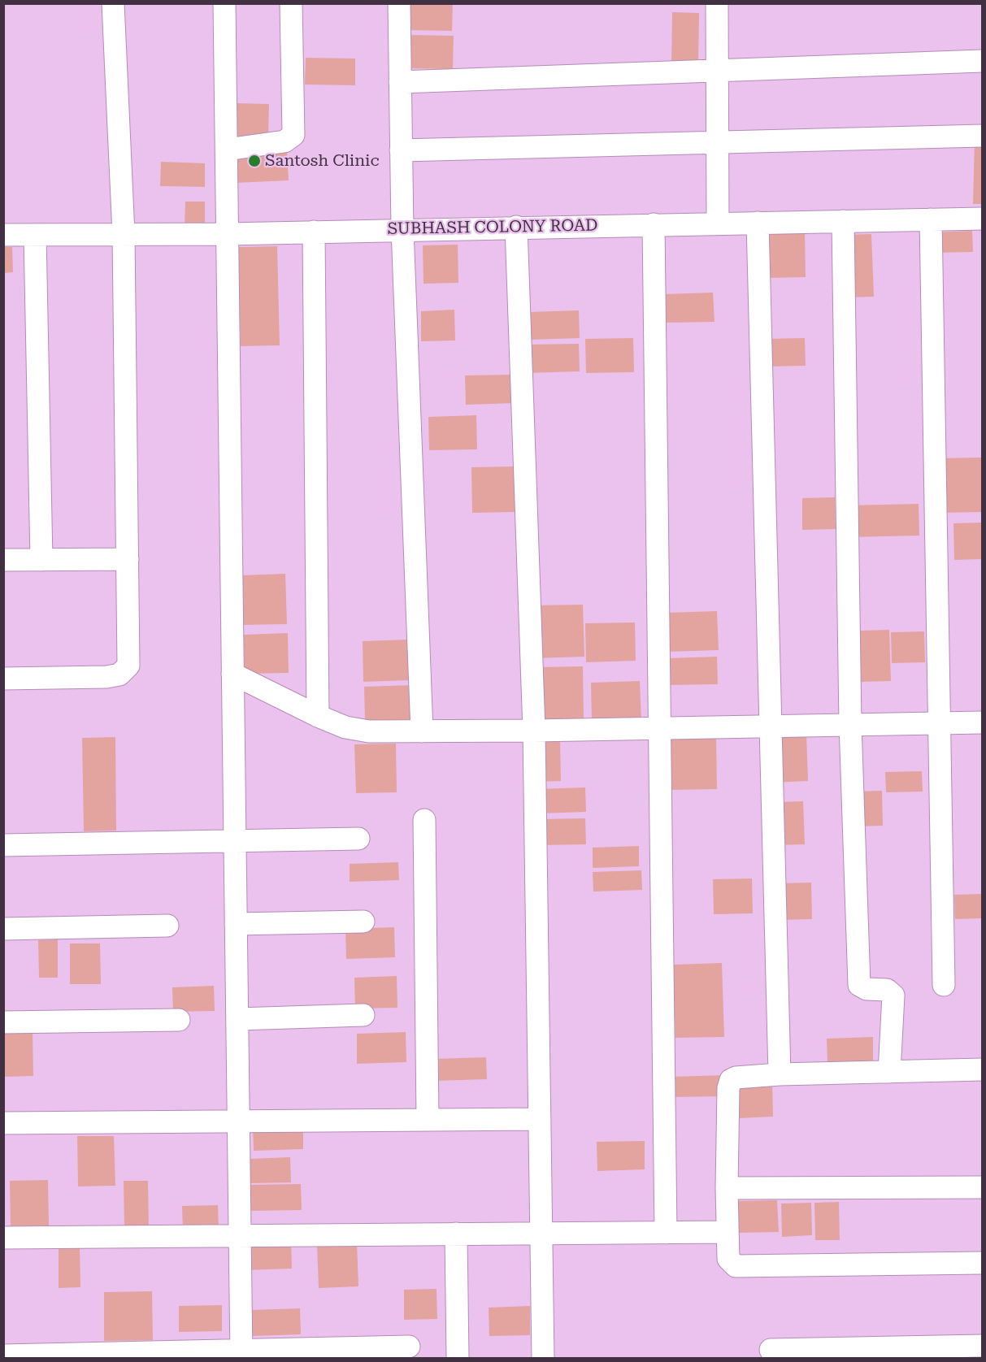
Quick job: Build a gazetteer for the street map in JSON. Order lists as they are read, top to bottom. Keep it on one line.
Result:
{"streets":{"street":["SUBHASH COLONY ROAD"]},"places":["Santosh Clinic"]}
